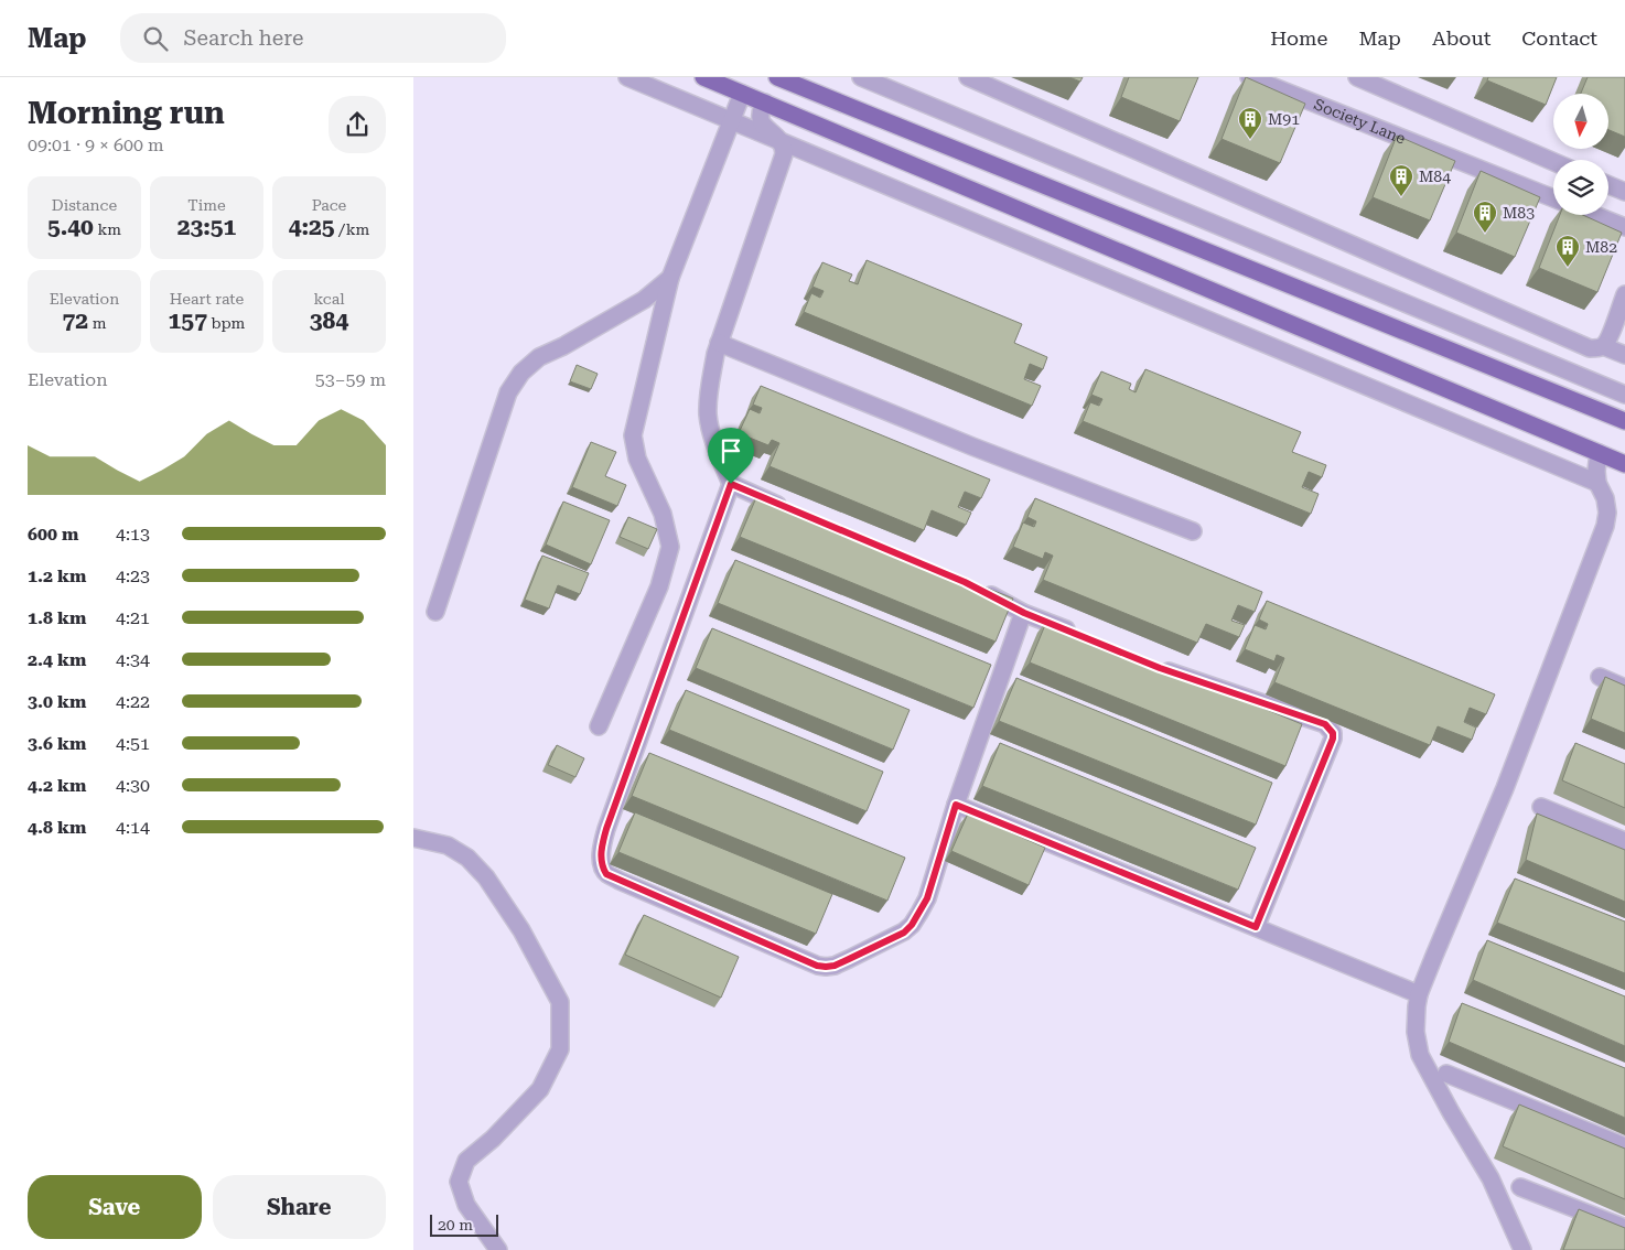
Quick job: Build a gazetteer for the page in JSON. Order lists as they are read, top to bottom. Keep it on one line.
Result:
{"streets":{"street":["Society Lane"]},"places":{"building":["M91","M84","M83","M82"]},"scale_bar":"20 m","north":"bottom","page":{"header":"Map","search":"Search here","nav":["Home","Map","About","Contact"],"heading":["Morning run","09:01 · 9 × 600 m"],"stats":[["Distance","5.40 km"],["Time","23:51"],["Pace","4:25 /km"],["Elevation","72 m"],["Heart rate","157 bpm"],["kcal","384"]],"chart":["Elevation","53–59 m"],"list":[{"name":"600 m","note":"4:13"},{"name":"1.2 km","note":"4:23"},{"name":"1.8 km","note":"4:21"},{"name":"2.4 km","note":"4:34"},{"name":"3.0 km","note":"4:22"},{"name":"3.6 km","note":"4:51"},{"name":"4.2 km","note":"4:30"},{"name":"4.8 km","note":"4:14"}],"buttons":["Save","Share"],"scale":"20 m"}}
